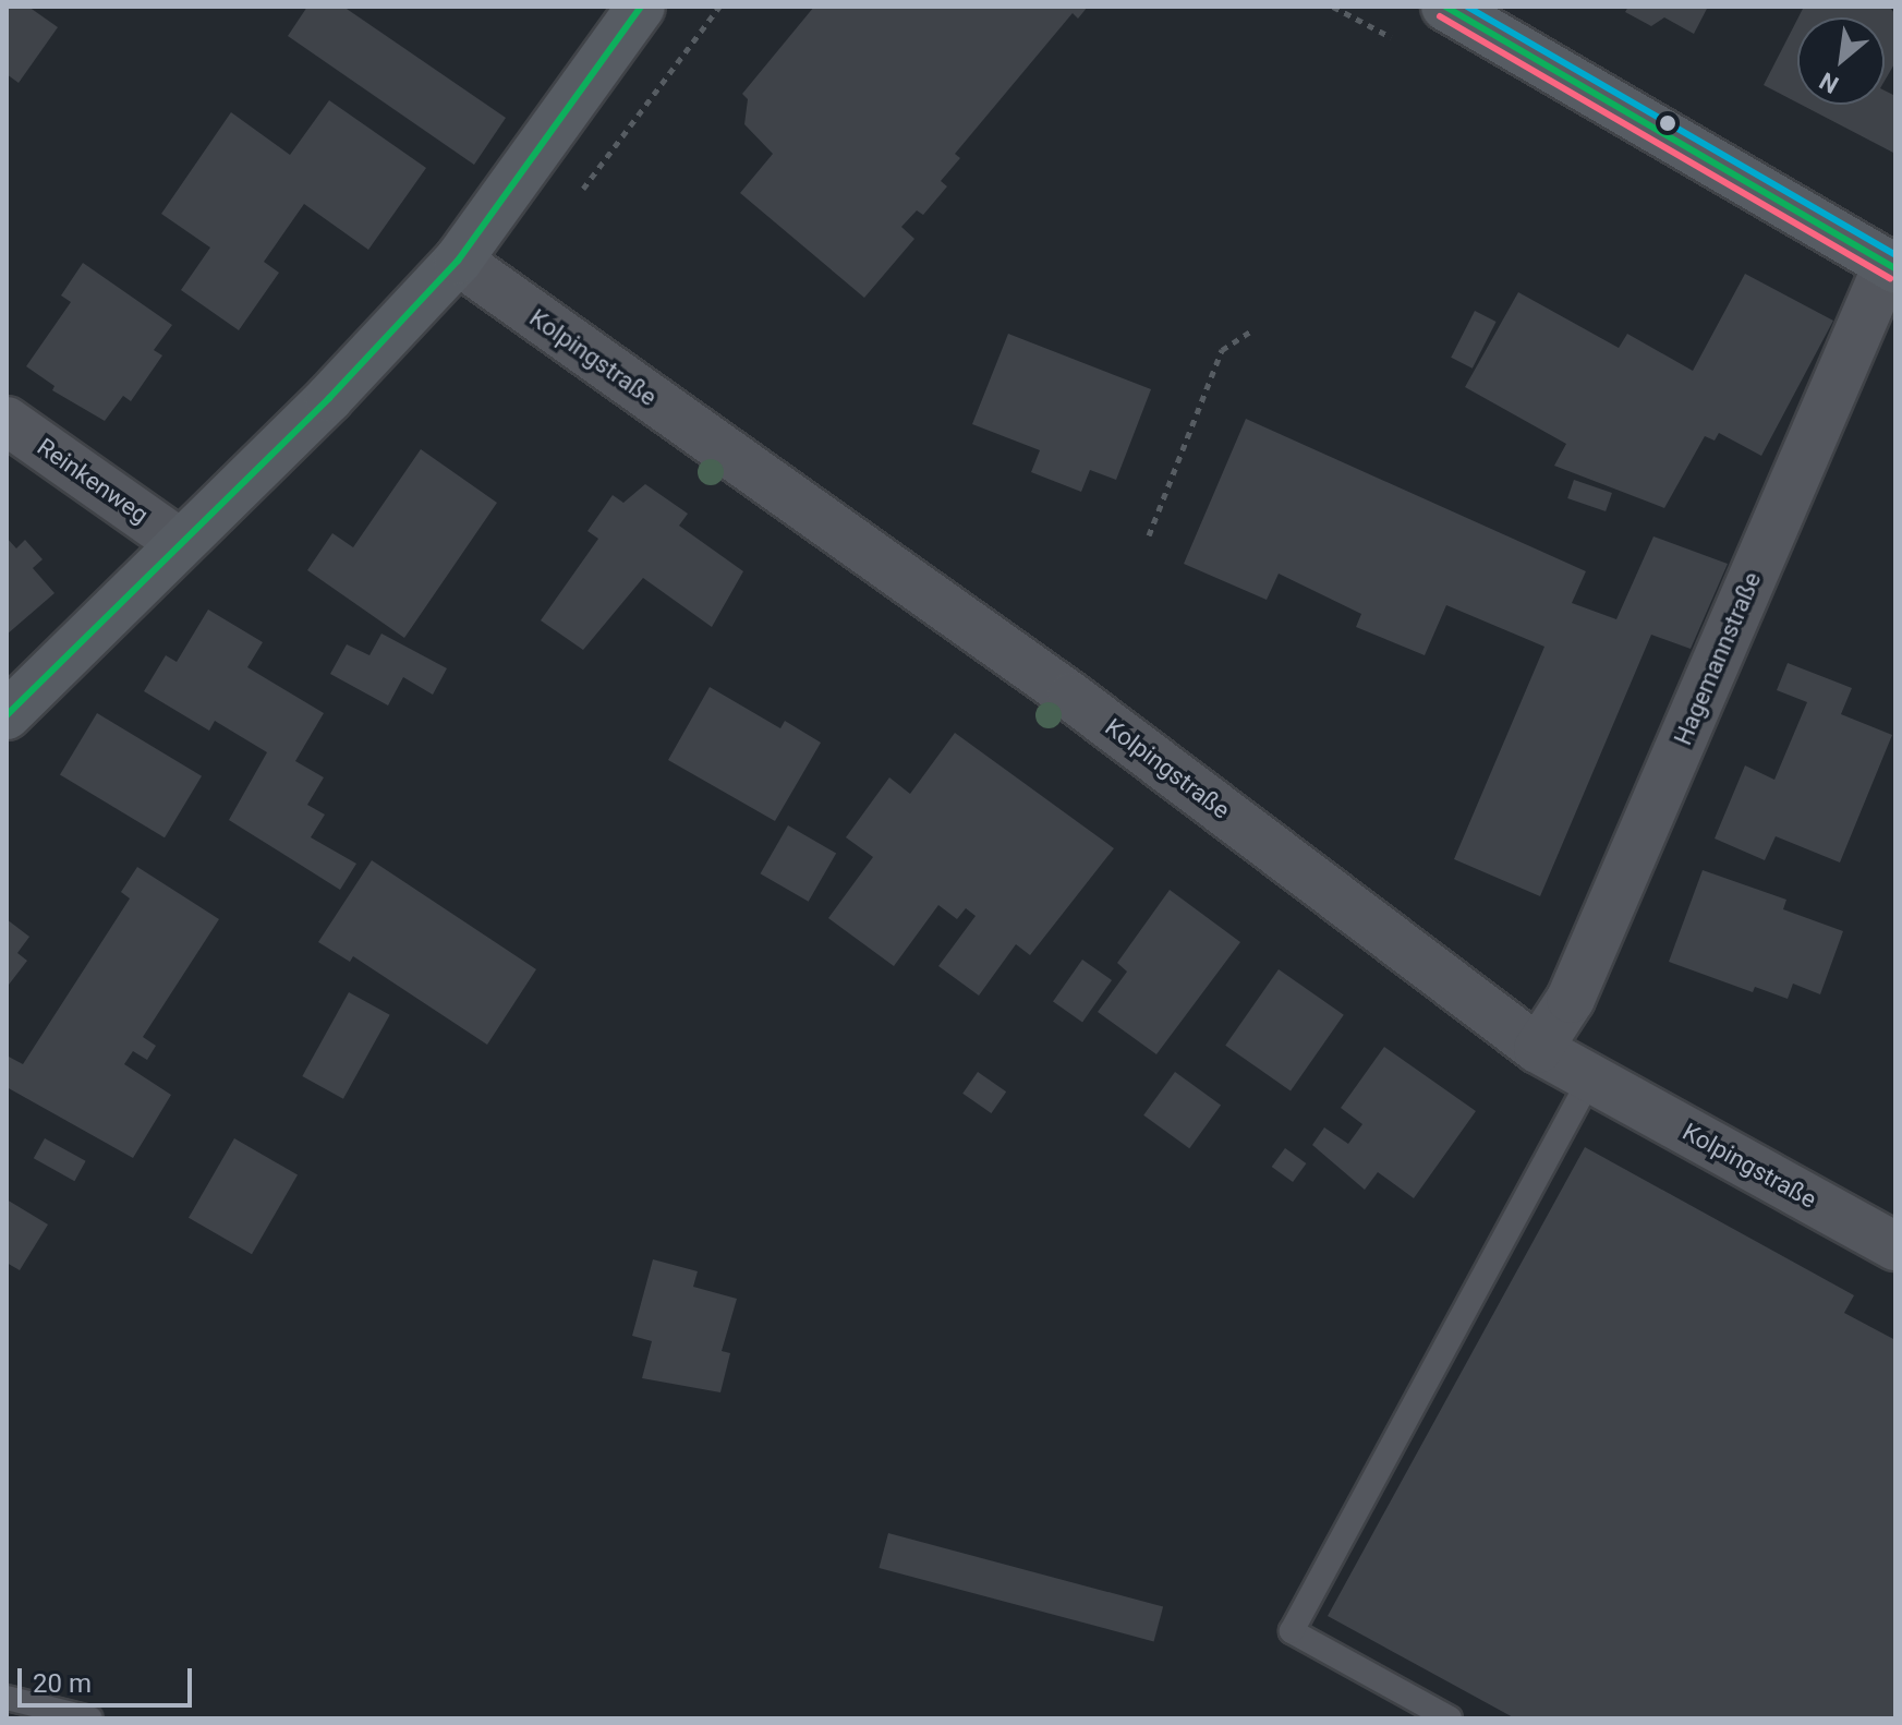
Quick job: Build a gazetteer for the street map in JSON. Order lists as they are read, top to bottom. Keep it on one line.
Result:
{"streets":{"street":["Kolpingstraße","Reinkenweg","Hagemannstraße"]},"crossings":[["Kolpingstraße","Hagemannstraße"]],"scale_bar":"20 m","north":"bottom left"}
